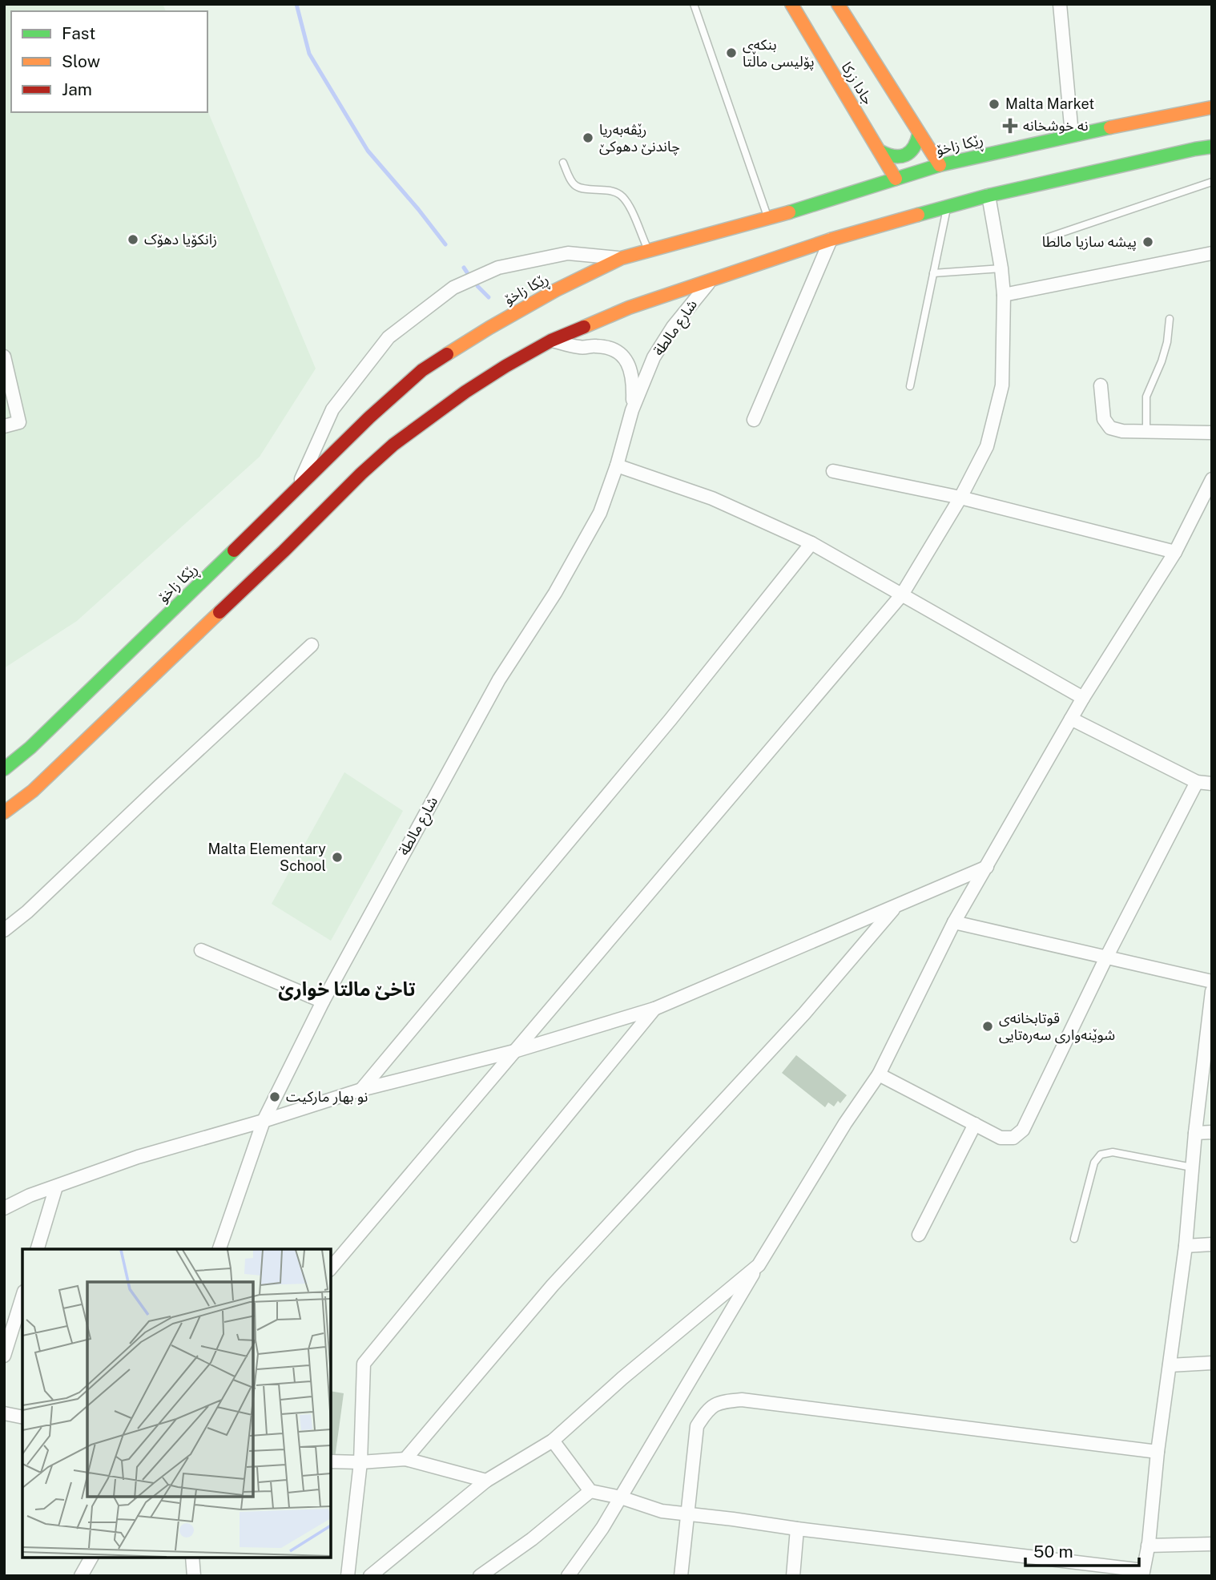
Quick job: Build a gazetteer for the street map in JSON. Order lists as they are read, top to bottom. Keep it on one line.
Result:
{"streets":{"main road":["جادا زرکا","ڕێکا زاخۆ"],"street":["شارع مالطة"]},"crossings":[["جادا زرکا","ڕێکا زاخۆ"]],"districts":["تاخێ مالتا خوارێ"],"places":{"other":["بنکەی پۆلیسی ماڵتا","Malta Market","رێڤەبەریا چاندنێ دهوکێ","زانکۆیا دهۆک","پيشه سازيا مالطا","Malta Elementary School","قوتابخانەی شوێنەواری سەرەتایی","نو بهار ماركيت"],"health":["نه خوشخانه"]},"legend":["Fast","Slow","Jam"],"scale_bar":"50 m"}
